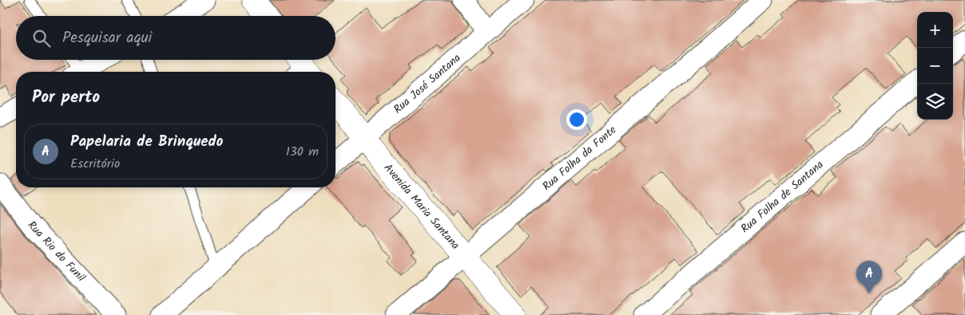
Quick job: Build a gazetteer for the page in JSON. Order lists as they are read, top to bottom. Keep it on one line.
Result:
{"streets":{"street":["Rua José Santana","Rua Folha da Fonte","Rua Folha de Santana","Avenida Maria Santana","Rua Rio do Funil"]},"crossings":[["Rua José Santana","Avenida Maria Santana"],["Rua Folha da Fonte","Avenida Maria Santana"]],"page":{"map_buttons":["+","−"],"search":"Pesquisar aqui","heading":"Por perto","list":[{"mark":"A","name":"Papelaria de Brinquedo","note":"Escritório","value":"130 m"}],"pins":"A"}}
